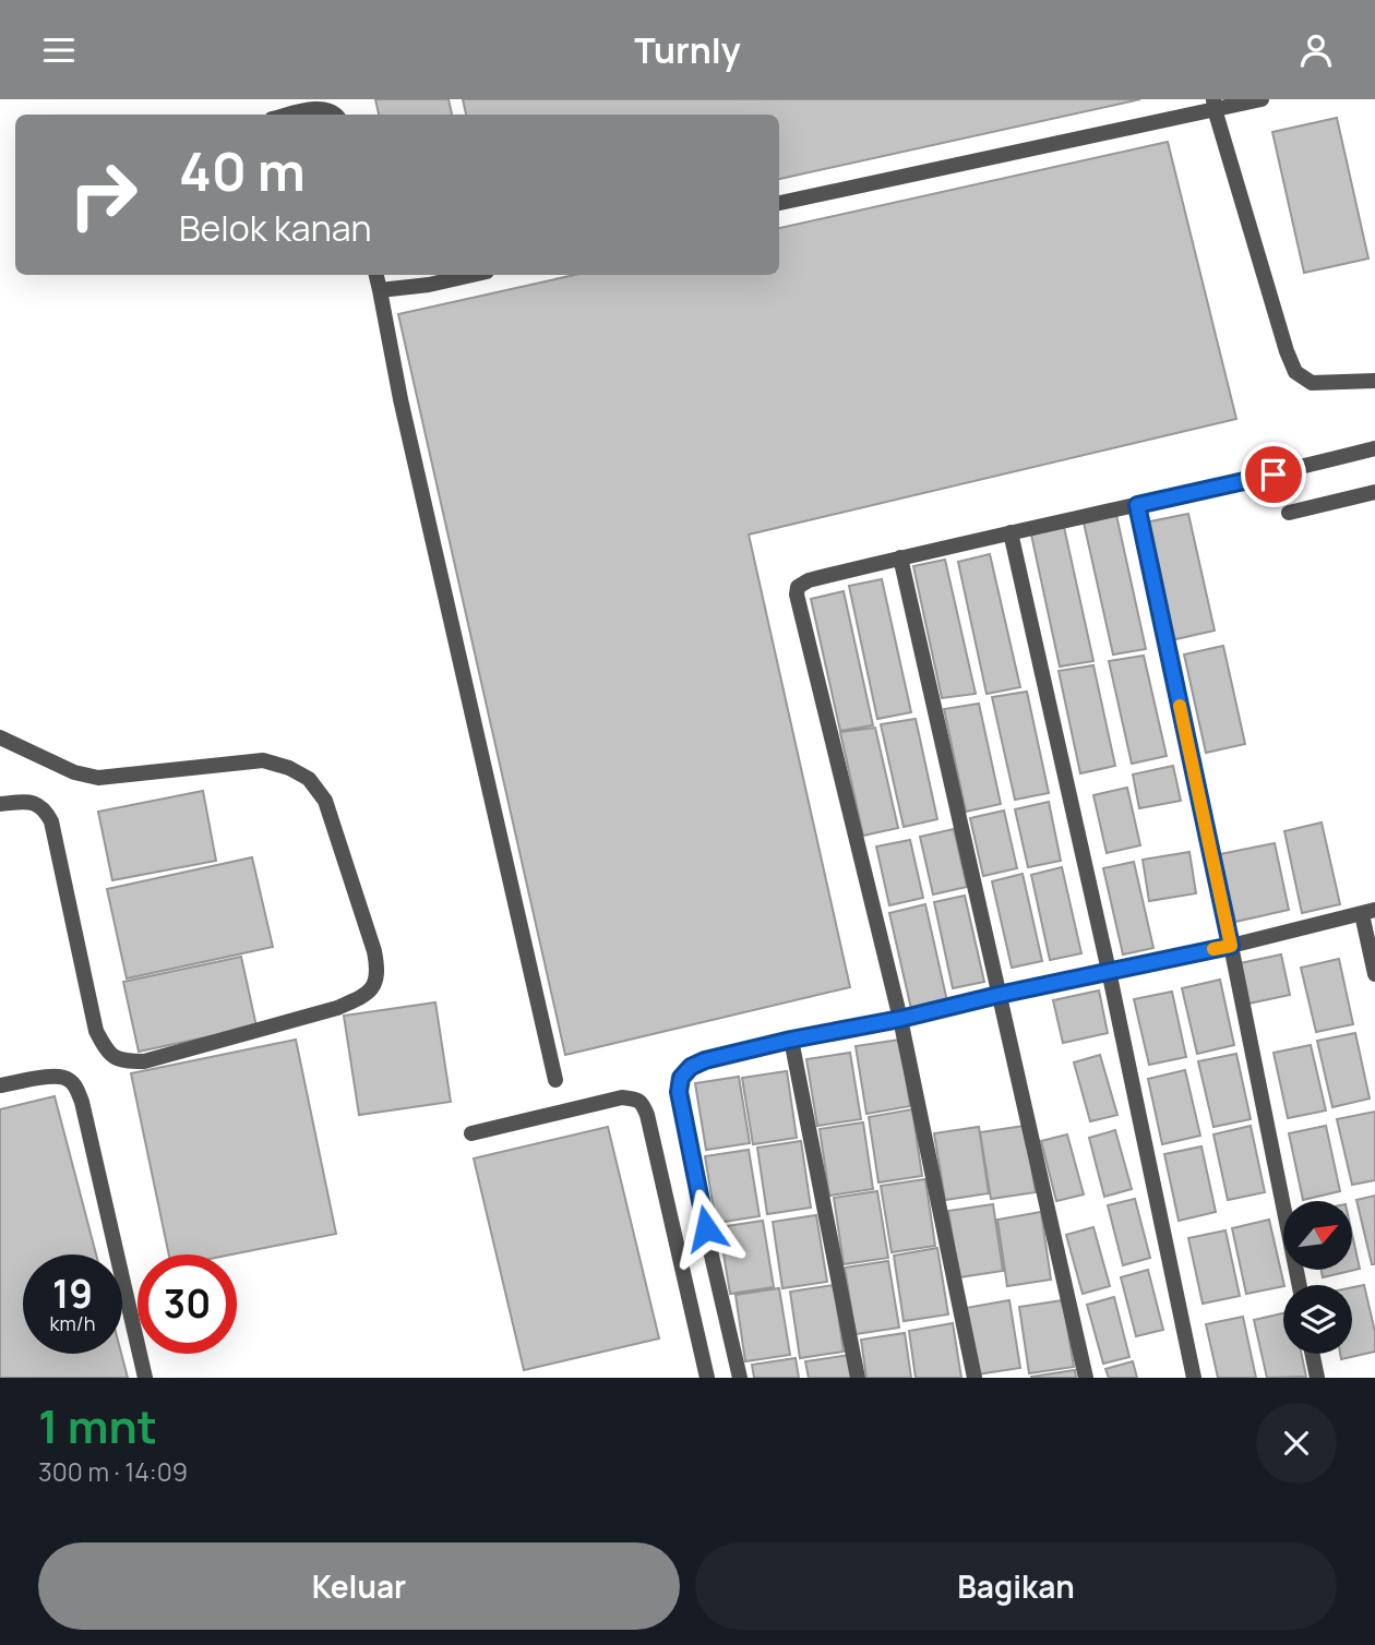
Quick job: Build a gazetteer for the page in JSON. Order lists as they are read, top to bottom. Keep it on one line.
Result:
{"north":"top right","page":{"header":"Turnly","turn":["40 m","Belok kanan"],"speed":"19 km/h","limit":"30","heading":["1 mnt","300 m · 14:09"],"buttons":["Keluar","Bagikan"]}}
